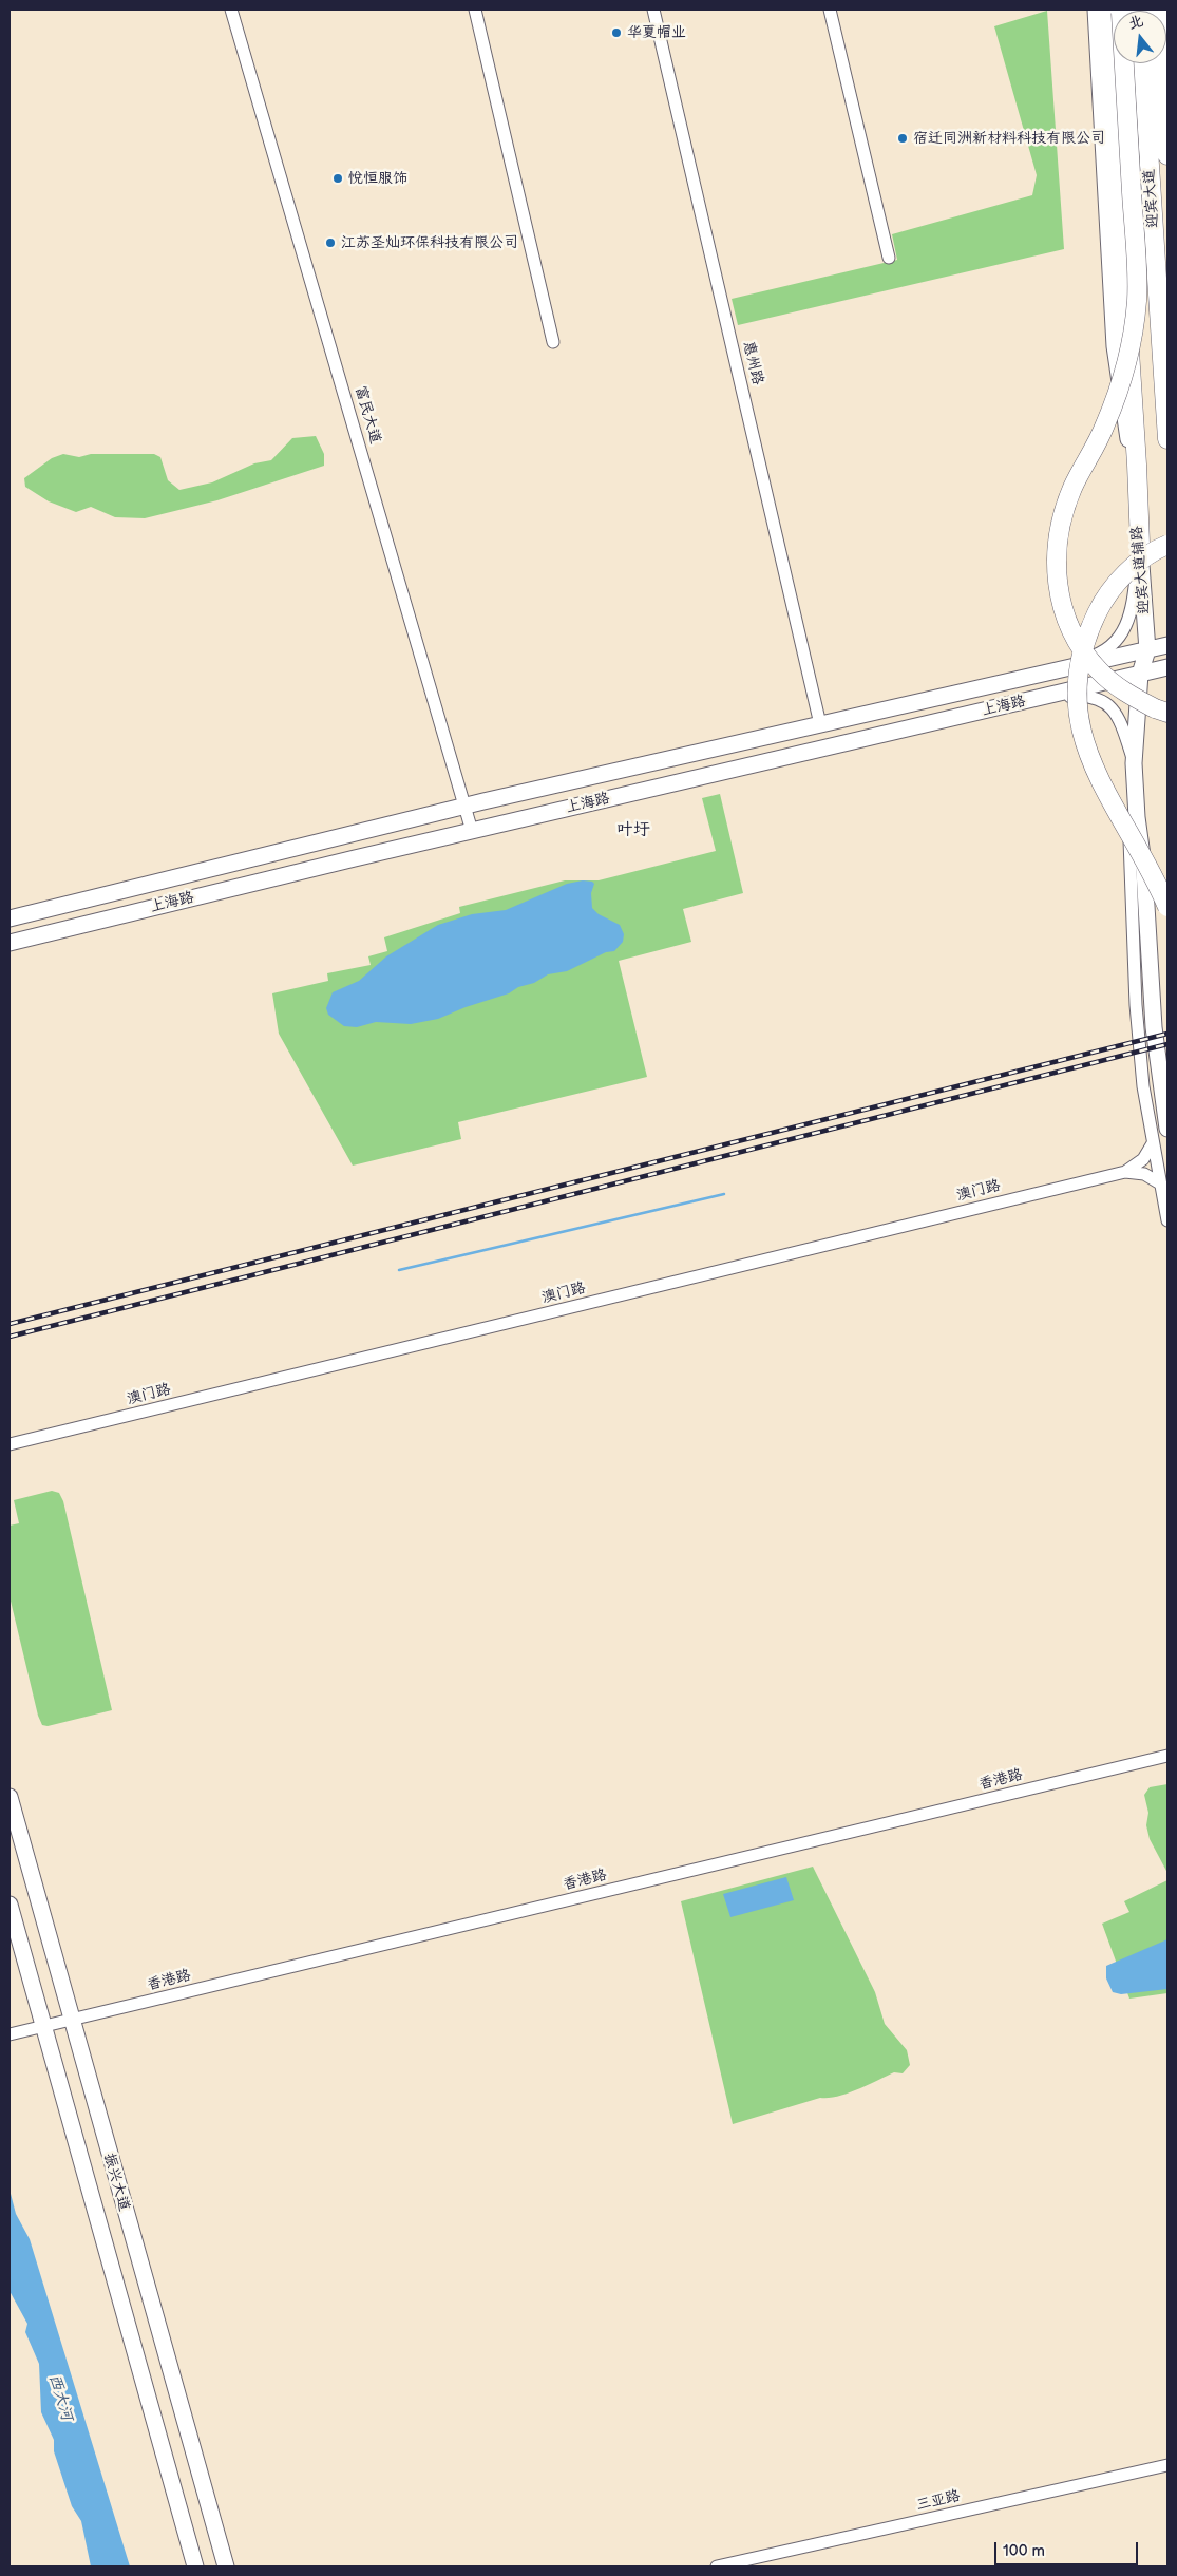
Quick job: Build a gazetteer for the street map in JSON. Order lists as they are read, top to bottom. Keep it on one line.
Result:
{"streets":{"highway":["迎宾大道"],"main road":["迎宾大道辅路","上海路","振兴大道"],"street":["惠州路","富民大道","澳门路","香港路","三亚路"]},"crossings":[["惠州路","上海路"],["富民大道","上海路"],["迎宾大道辅路","上海路"],["香港路","振兴大道"]],"districts":["叶圩"],"water":["西大河"],"places":["华夏帽业","宿迁同洲新材料科技有限公司","悦恒服饰","江苏圣灿环保科技有限公司"],"scale_bar":"100 m","north":"top"}
